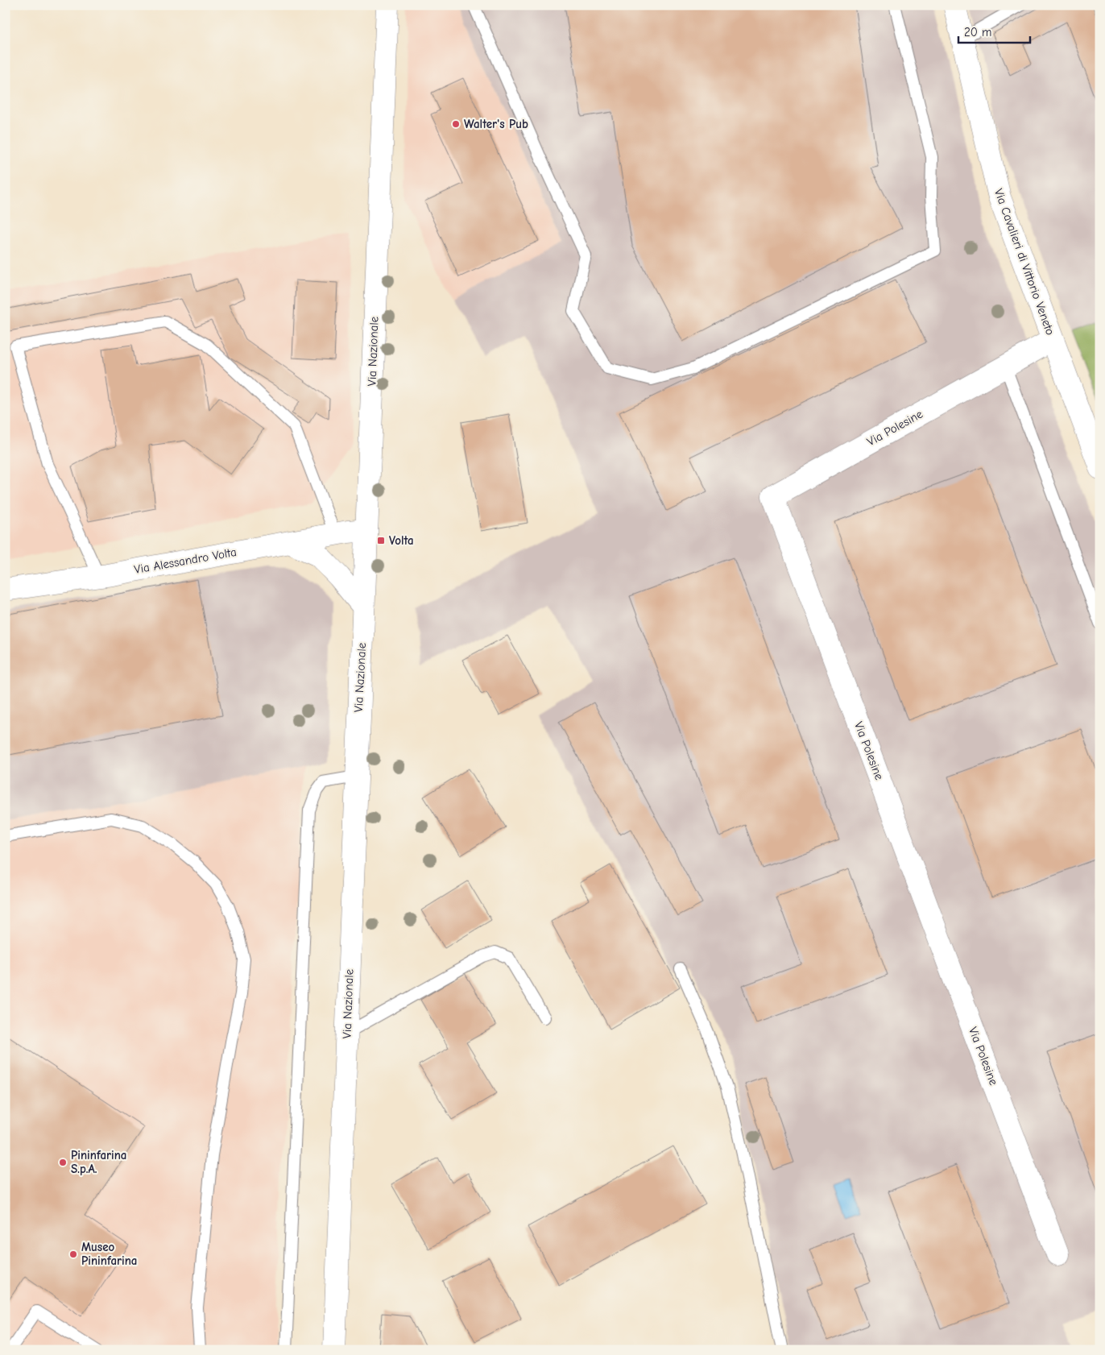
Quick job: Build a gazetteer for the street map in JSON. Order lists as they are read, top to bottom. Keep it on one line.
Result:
{"streets":{"street":["Via Cavalieri di Vittorio Veneto","Via Nazionale","Via Polesine","Via Alessandro Volta"]},"crossings":[["Via Cavalieri di Vittorio Veneto","Via Polesine"],["Via Nazionale","Via Alessandro Volta"]],"places":{"other":["Walter's Pub","Pininfarina S.p.A.","Museo Pininfarina"],"transit":["Volta"]},"scale_bar":"20 m"}
